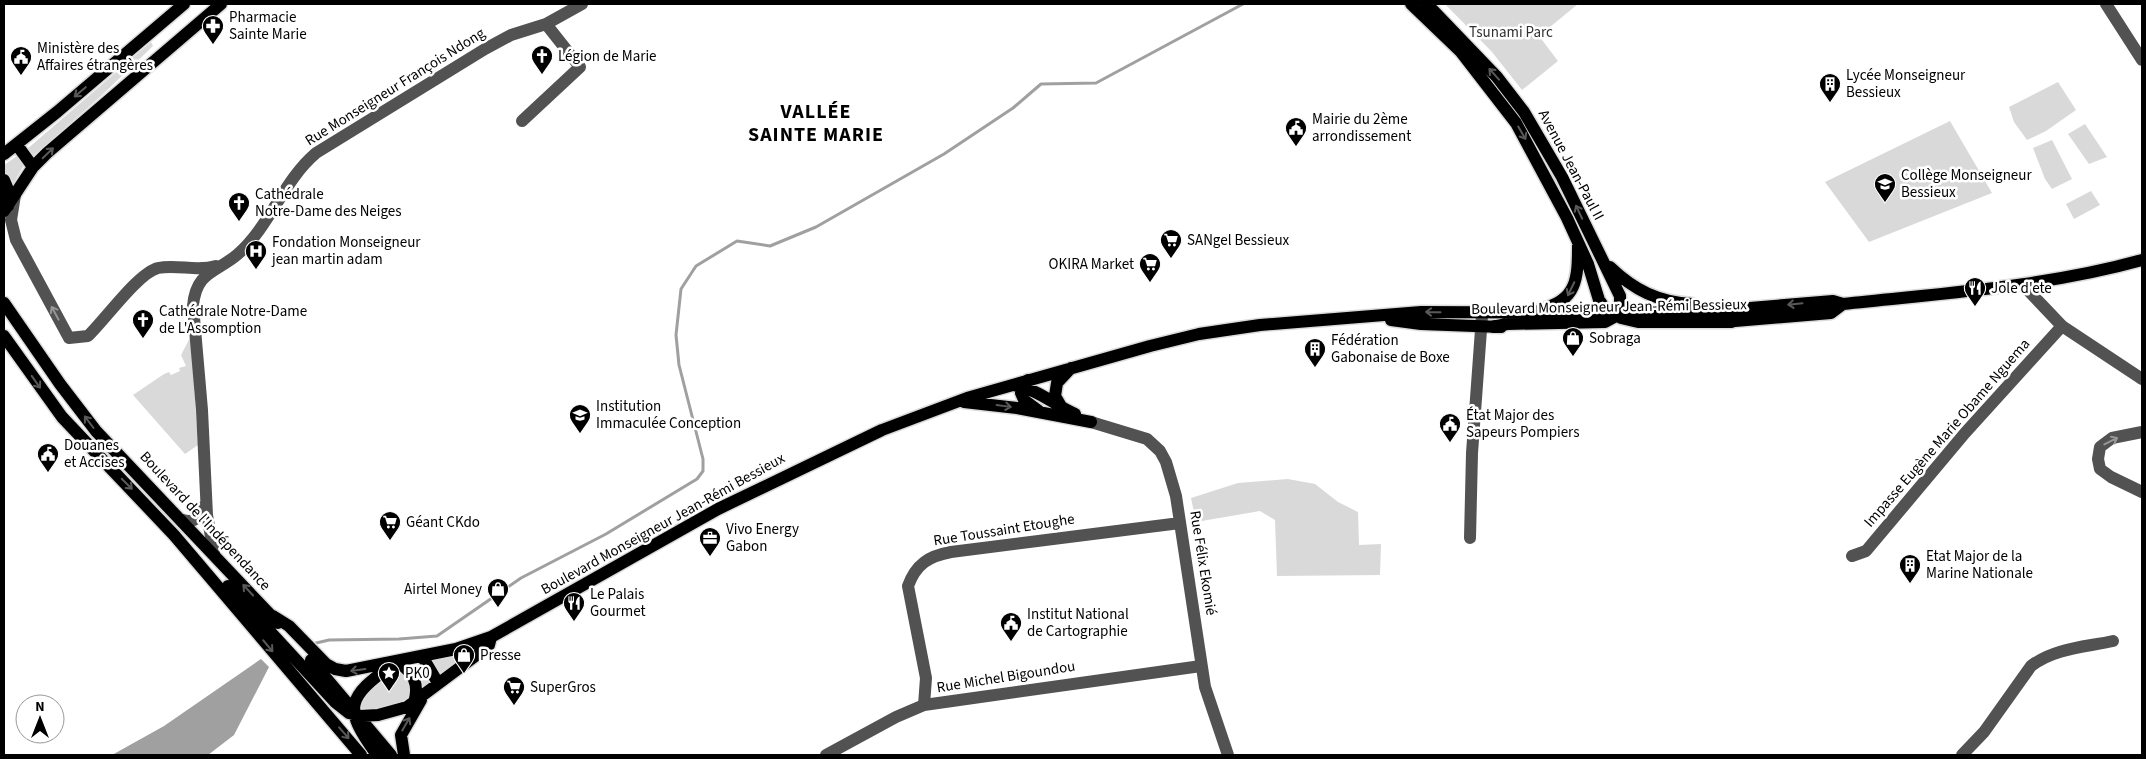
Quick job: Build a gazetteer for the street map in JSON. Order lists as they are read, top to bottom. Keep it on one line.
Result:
{"streets":{"main road":["Avenue Jean-Paul II","Boulevard Monseigneur Jean-Rémi Bessieux","Boulevard de l'Indépendance"],"street":["Rue Monseigneur François Ndong","Impasse Eugène Marie Obame Nguema","Rue Toussaint Etoughe","Rue Félix Ekomié","Rue Michel Bigoundou"]},"crossings":[["Rue Monseigneur François Ndong","Boulevard de l'Indépendance"],["Avenue Jean-Paul II","Boulevard Monseigneur Jean-Rémi Bessieux"],["Rue Toussaint Etoughe","Rue Félix Ekomié"],["Rue Toussaint Etoughe","Rue Michel Bigoundou"],["Rue Félix Ekomié","Rue Michel Bigoundou"]],"districts":["VALLÉE SAINTE MARIE"],"parks":["Tsunami Parc"],"places":{"pharmacy":["Pharmacie Sainte Marie"],"church":["Légion de Marie","Cathédrale Notre-Dame des Neiges","Cathédrale Notre-Dame de L'Assomption"],"public building":["Ministère des Affaires étrangères","Mairie du 2ème arrondissement","État Major des Sapeurs Pompiers","Douanes et Accises","Institut National de Cartographie"],"building":["Lycée Monseigneur Bessieux","Fédération Gabonaise de Boxe","Etat Major de la Marine Nationale"],"school or university":["Collège Monseigneur Bessieux","Institution Immaculée Conception"],"supermarket":["SANgel Bessieux","OKIRA Market","Géant CKdo","SuperGros"],"hospital":["Fondation Monseigneur jean martin adam"],"restaurant":["Jole d'ete","Le Palais Gourmet"],"shop":["Sobraga","Airtel Money","Presse"],"office":["Vivo Energy Gabon"],"place":["PK0"]},"north":"top"}
